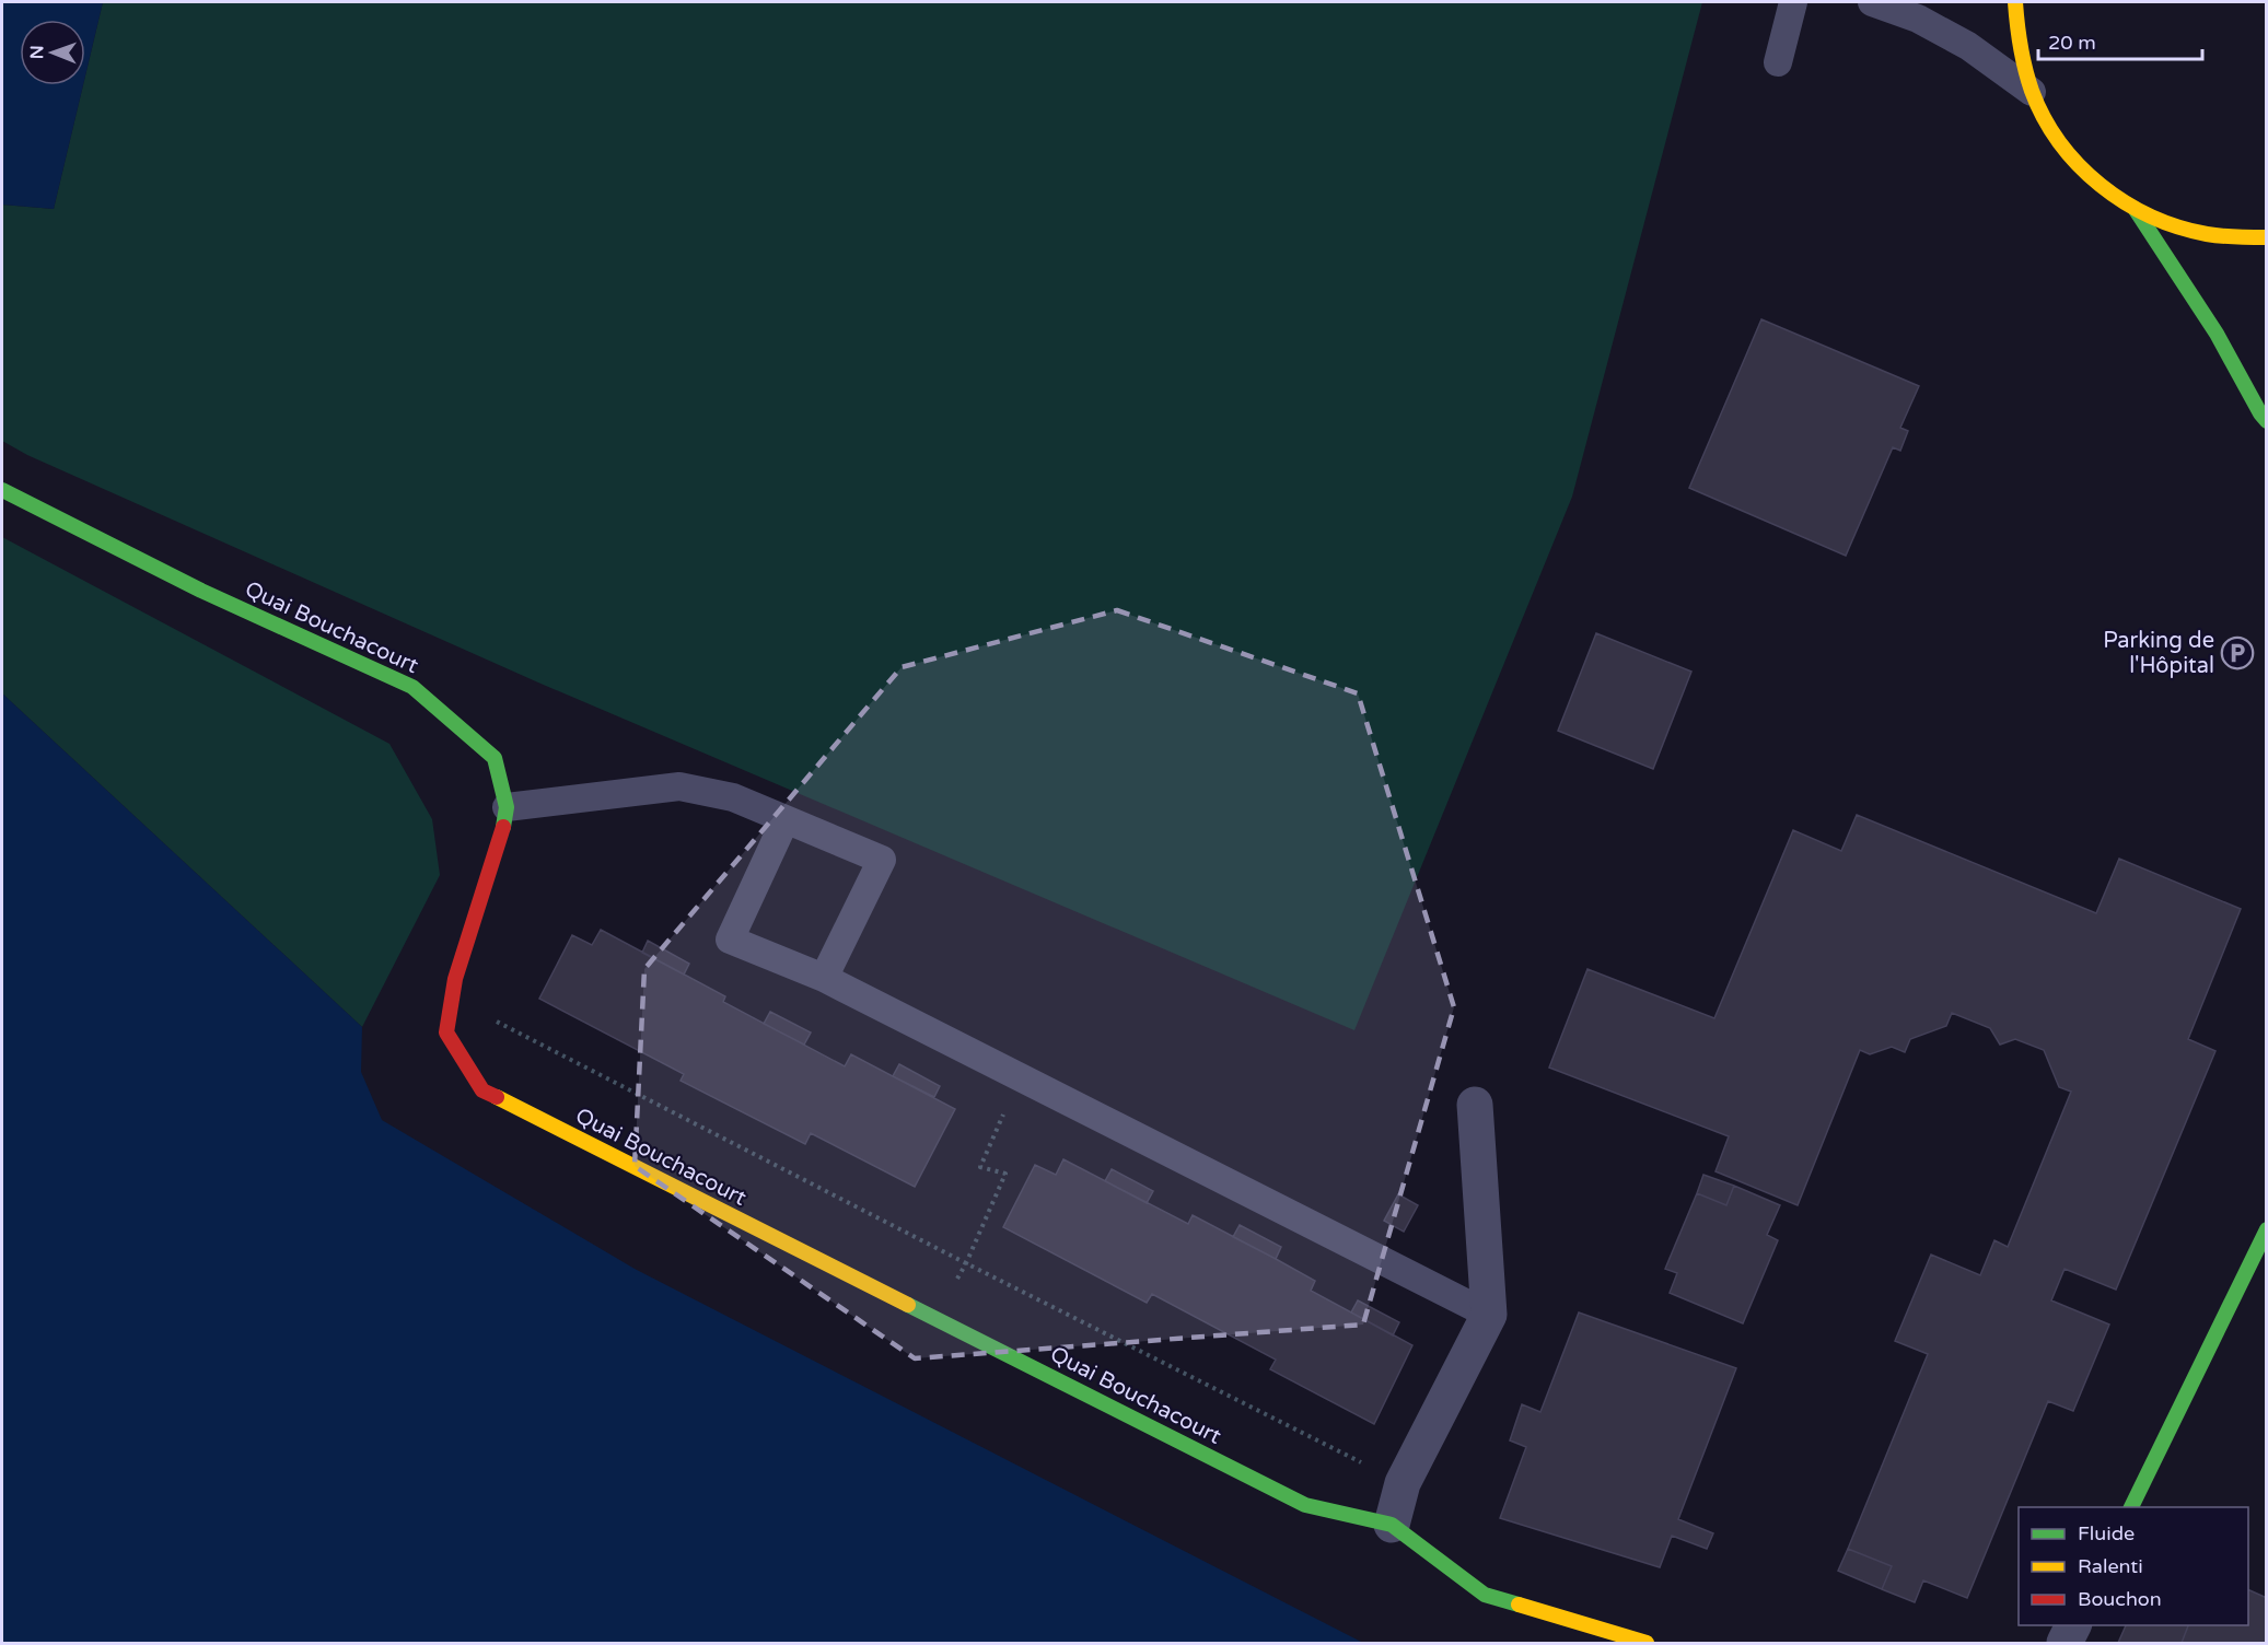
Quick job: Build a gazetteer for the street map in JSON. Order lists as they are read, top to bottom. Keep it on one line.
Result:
{"streets":{"street":["Quai Bouchacourt"]},"places":{"parking":["Parking de l'Hôpital"]},"legend":["Fluide","Ralenti","Bouchon"],"scale_bar":"20 m","north":"left"}
